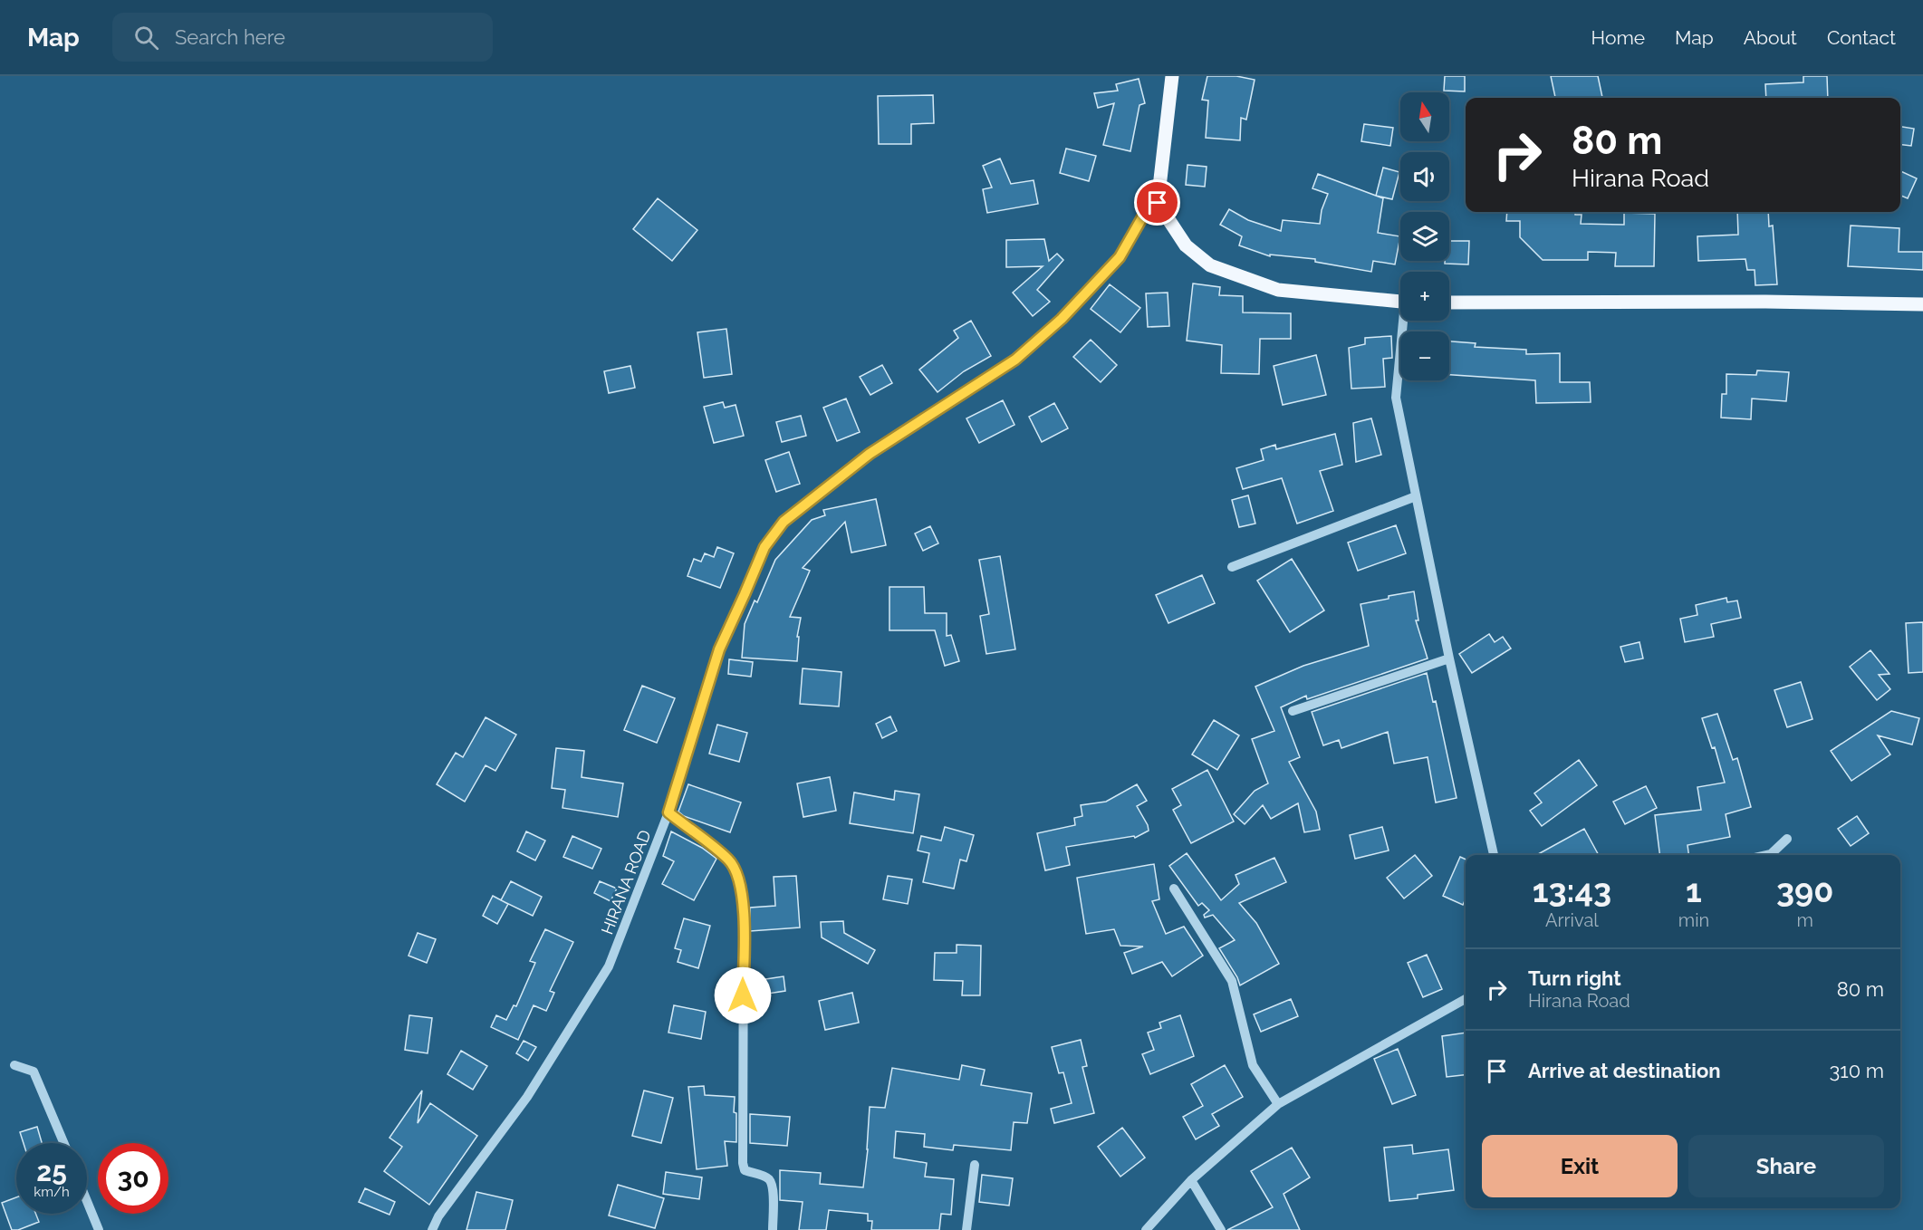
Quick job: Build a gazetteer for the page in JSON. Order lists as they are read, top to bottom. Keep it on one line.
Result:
{"streets":{"street":["HIRANA ROAD"]},"north":"top","page":{"header":"Map","search":"Search here","nav":["Home","Map","About","Contact"],"map_buttons":["+","−"],"turn":["80 m","Hirana Road"],"eta":["13:43","Arrival","1","min","390","m"],"list":[{"name":"Turn right","note":"Hirana Road","value":"80 m"},{"name":"Arrive at destination","value":"310 m"}],"buttons":["Exit","Share"],"speed":"25 km/h","limit":"30"}}
